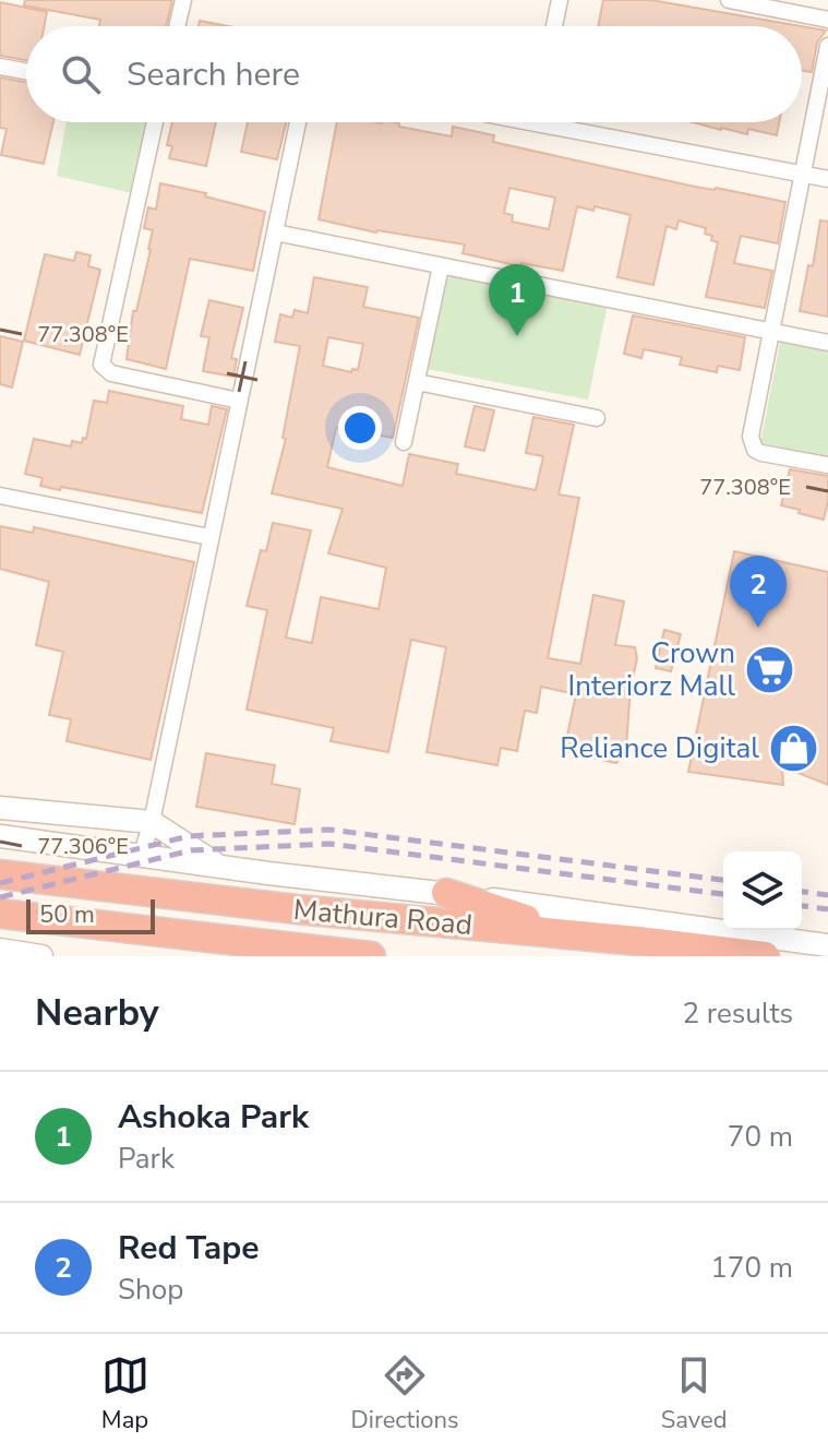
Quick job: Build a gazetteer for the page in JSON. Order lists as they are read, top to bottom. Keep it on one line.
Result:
{"streets":{"highway":["Mathura Road"]},"places":{"supermarket":["Crown Interiorz Mall"],"shop":["Reliance Digital"]},"scale_bar":"50 m","page":{"search":"Search here","pins":["1","2"],"scale":"50 m","heading":["Nearby","2 results"],"list":[{"mark":"1","name":"Ashoka Park","note":"Park","value":"70 m"},{"mark":"2","name":"Red Tape","note":"Shop","value":"170 m"}],"nav":["Map","Directions","Saved"]},"coordinates":["77.308°E","77.306°E"]}
